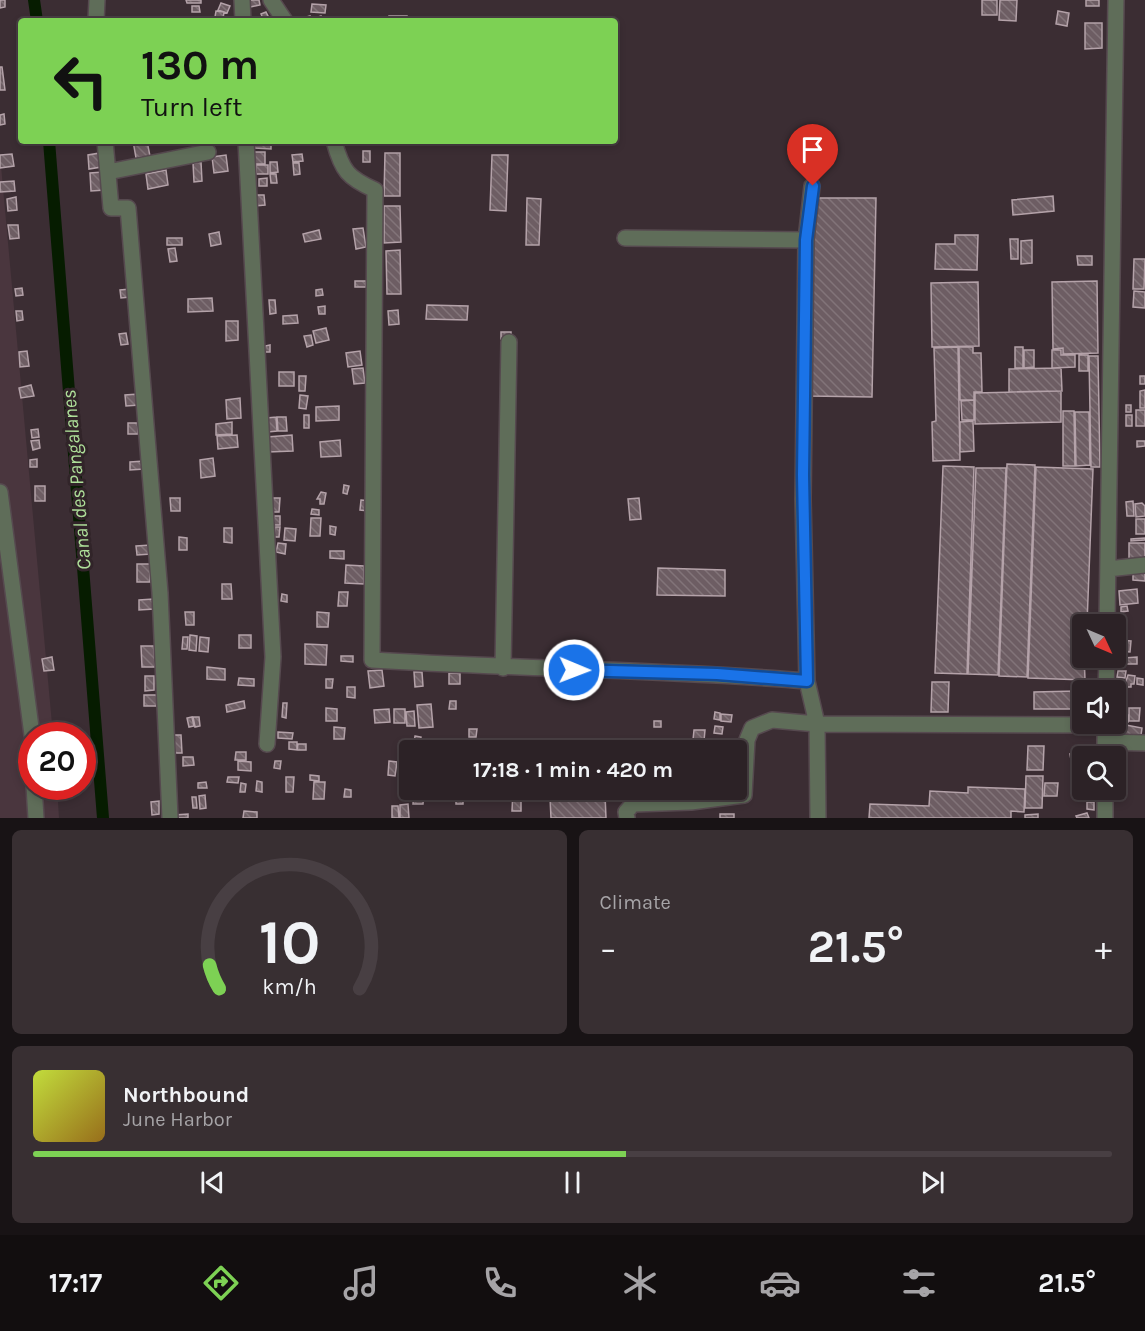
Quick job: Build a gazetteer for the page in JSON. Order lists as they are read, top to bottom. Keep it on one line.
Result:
{"water":["Canal des Pangalanes"],"north":"bottom right","page":{"turn":["130 m","Turn left"],"limit":"20","trip":"17:18 · 1 min · 420 m","tile":"Climate","heat":["−","21.5°","+"],"song":["Northbound","June Harbor"],"tabs":["17:17","21.5°"],"gauge":["10","km/h"]}}
